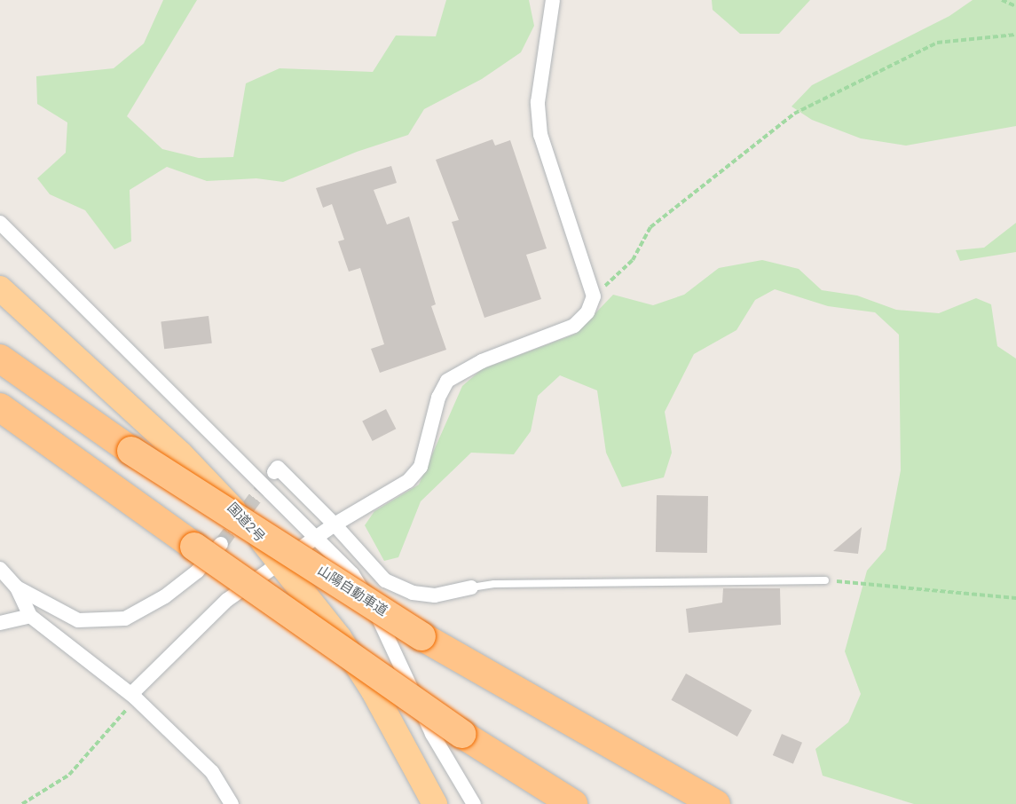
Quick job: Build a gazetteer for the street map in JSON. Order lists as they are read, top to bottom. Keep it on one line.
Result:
{"streets":{"highway":["国道2号","山陽自動車道"]}}
